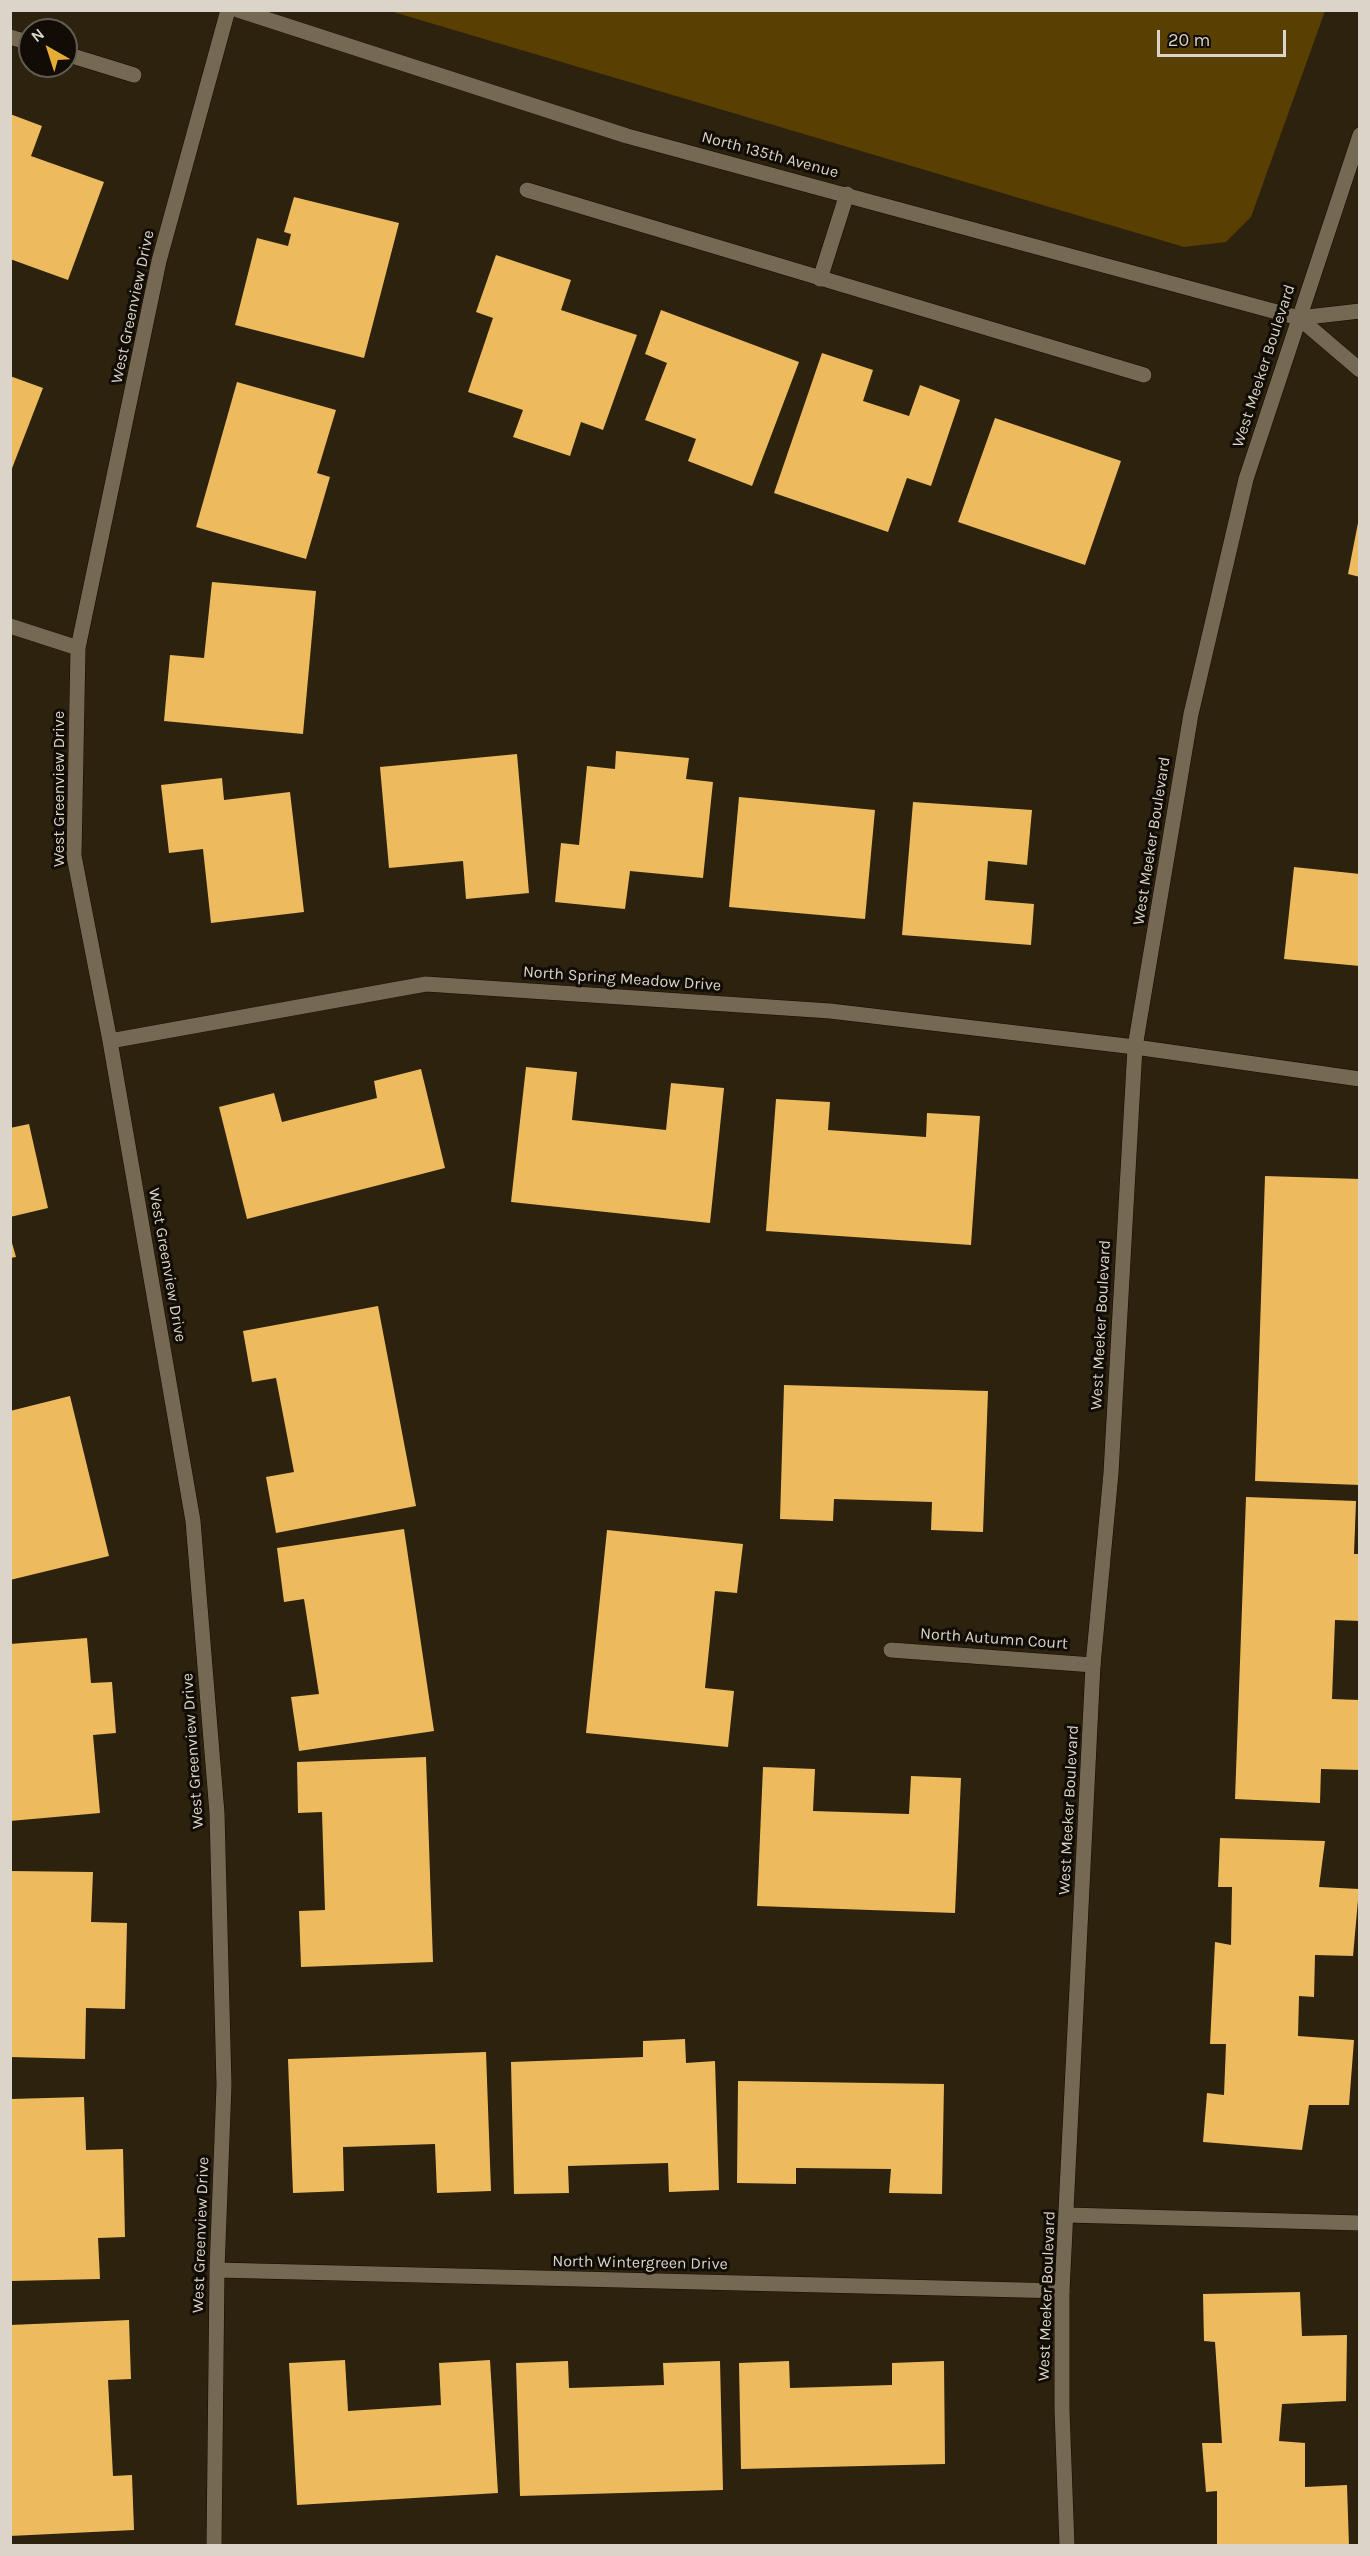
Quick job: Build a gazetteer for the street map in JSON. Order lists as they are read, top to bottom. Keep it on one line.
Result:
{"streets":{"street":["North 135th Avenue","West Greenview Drive","West Meeker Boulevard","North Spring Meadow Drive","North Autumn Court","North Wintergreen Drive"]},"crossings":[["North 135th Avenue","West Meeker Boulevard"],["West Greenview Drive","North Spring Meadow Drive"],["West Greenview Drive","North Wintergreen Drive"],["West Meeker Boulevard","North Spring Meadow Drive"],["West Meeker Boulevard","North Autumn Court"],["West Meeker Boulevard","North Wintergreen Drive"]],"scale_bar":"20 m","north":"top left"}
